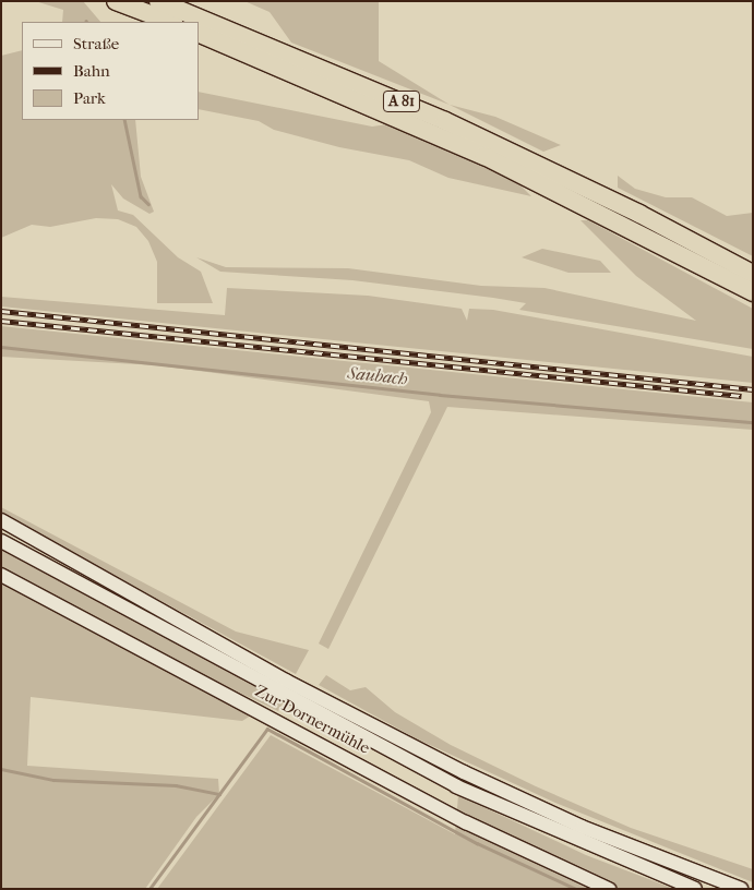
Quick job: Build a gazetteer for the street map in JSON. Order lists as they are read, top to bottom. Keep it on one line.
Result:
{"streets":{"highway":["A 81"],"main road":["Zur Dornermühle"]},"water":["Saubach"],"legend":["Straße","Bahn","Park"]}
